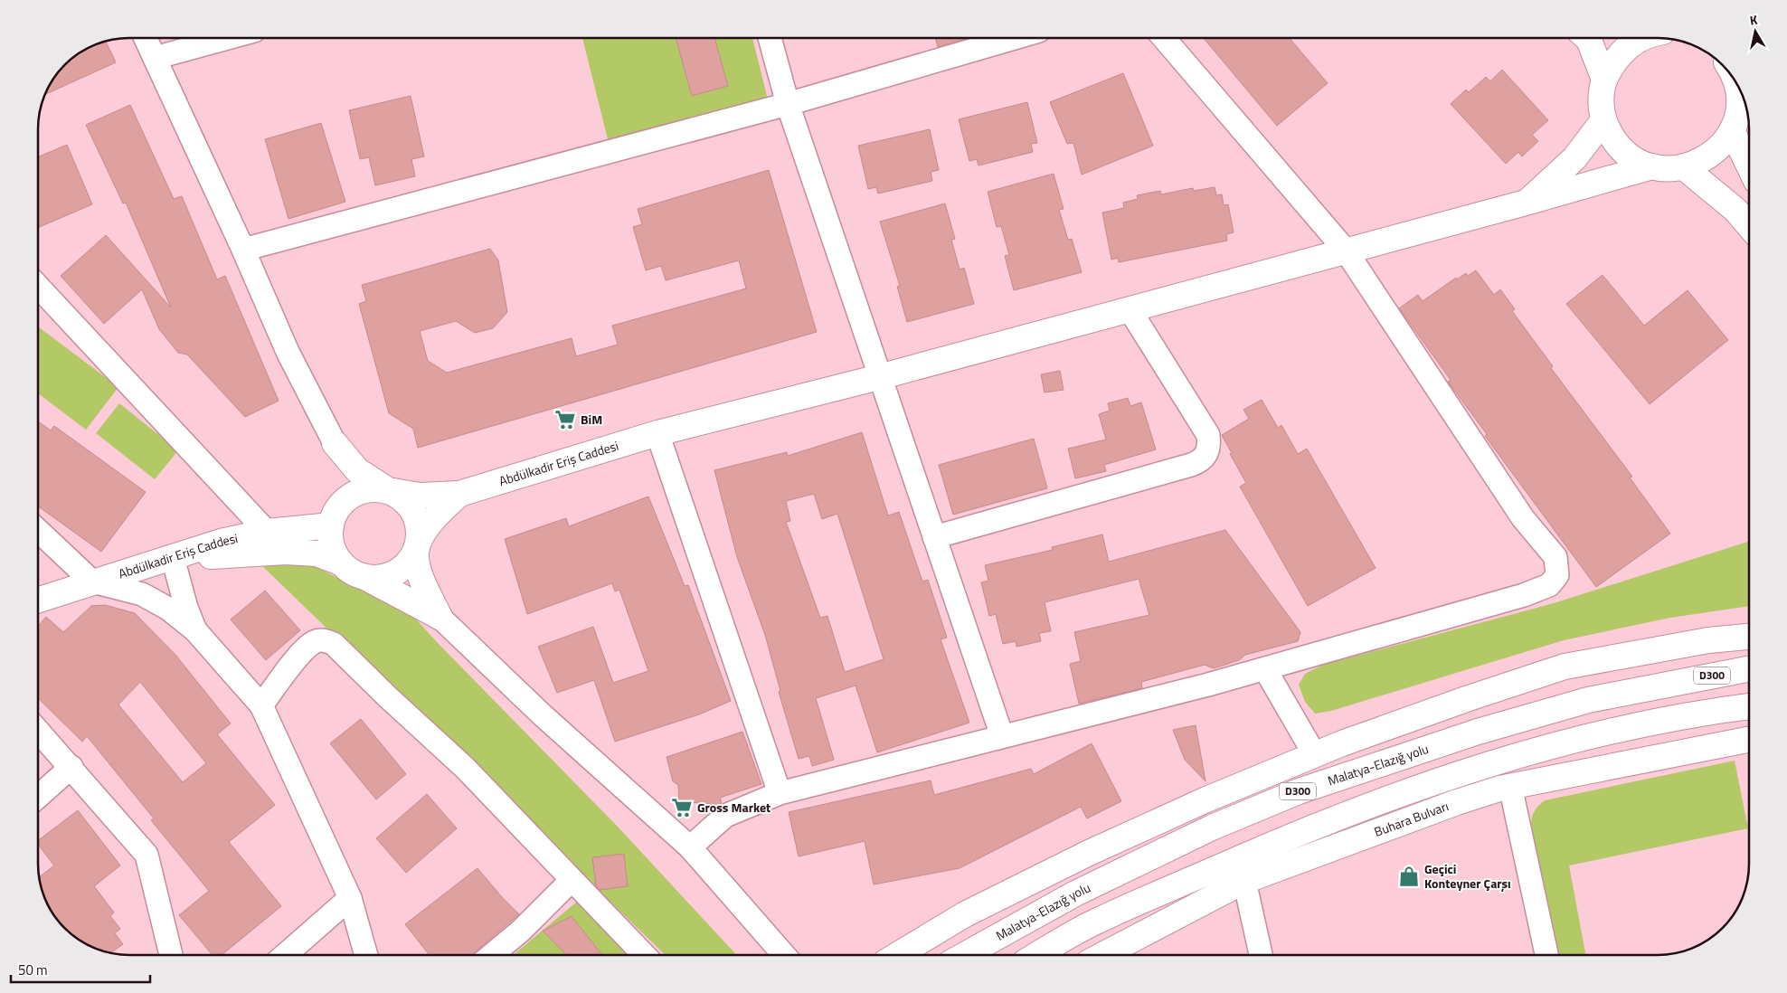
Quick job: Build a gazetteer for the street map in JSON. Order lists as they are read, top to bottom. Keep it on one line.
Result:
{"streets":{"main road":["Abdülkadir Eriş Caddesi","D300","Malatya-Elazığ yolu","Buhara Bulvarı"]},"places":{"supermarket":["BiM","Gross Market"],"shop":["Geçici Konteyner Çarşı"]},"scale_bar":"50 m","north":"top"}
